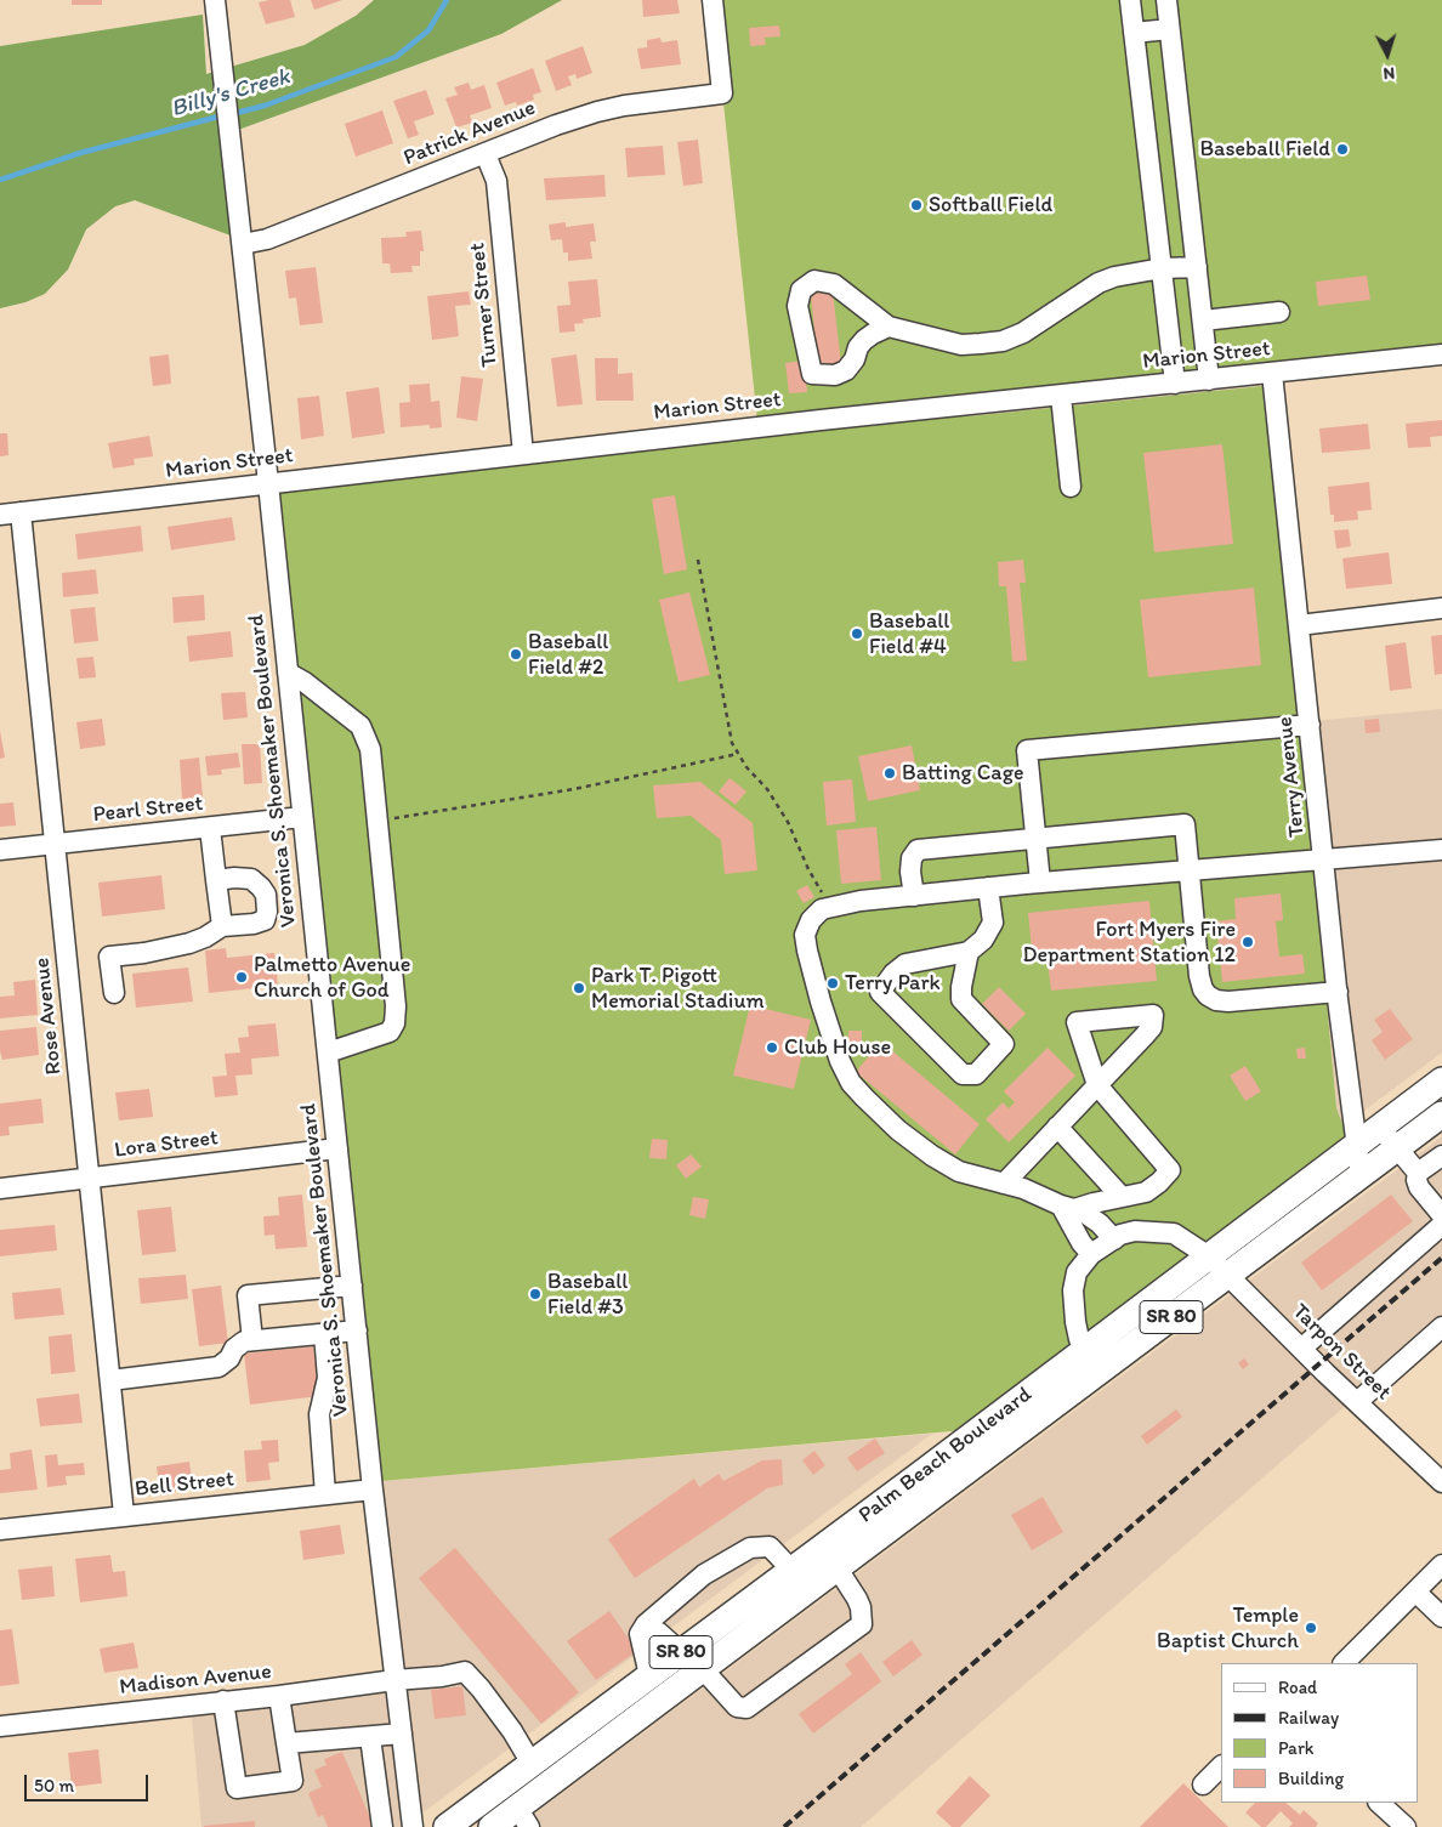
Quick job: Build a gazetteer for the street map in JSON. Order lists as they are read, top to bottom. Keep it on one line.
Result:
{"streets":{"main road":["SR 80","Palm Beach Boulevard"],"street":["Patrick Avenue","Turner Street","Marion Street","Veronica S. Shoemaker Boulevard","Terry Avenue","Pearl Street","Rose Avenue","Lora Street","Tarpon Street","Bell Street","Madison Avenue"]},"crossings":[["Patrick Avenue","Turner Street"],["Patrick Avenue","Veronica S. Shoemaker Boulevard"],["Turner Street","Marion Street"],["Marion Street","Veronica S. Shoemaker Boulevard"],["Marion Street","Terry Avenue"],["Marion Street","Rose Avenue"],["Veronica S. Shoemaker Boulevard","Pearl Street"],["Veronica S. Shoemaker Boulevard","Lora Street"],["Veronica S. Shoemaker Boulevard","Bell Street"],["Veronica S. Shoemaker Boulevard","Madison Avenue"],["Terry Avenue","Palm Beach Boulevard"],["Pearl Street","Rose Avenue"],["Rose Avenue","Lora Street"],["Rose Avenue","Bell Street"],["Tarpon Street","Palm Beach Boulevard"],["Palm Beach Boulevard","Madison Avenue"]],"water":["Billy's Creek"],"places":["Baseball Field","Softball Field","Baseball Field #4","Baseball Field #2","Batting Cage","Fort Myers Fire Department Station 12","Palmetto Avenue Church of God","Terry Park","Park T. Pigott Memorial Stadium","Club House","Baseball Field #3","Temple Baptist Church"],"legend":["Road","Railway","Park","Building"],"scale_bar":"50 m","north":"bottom"}
